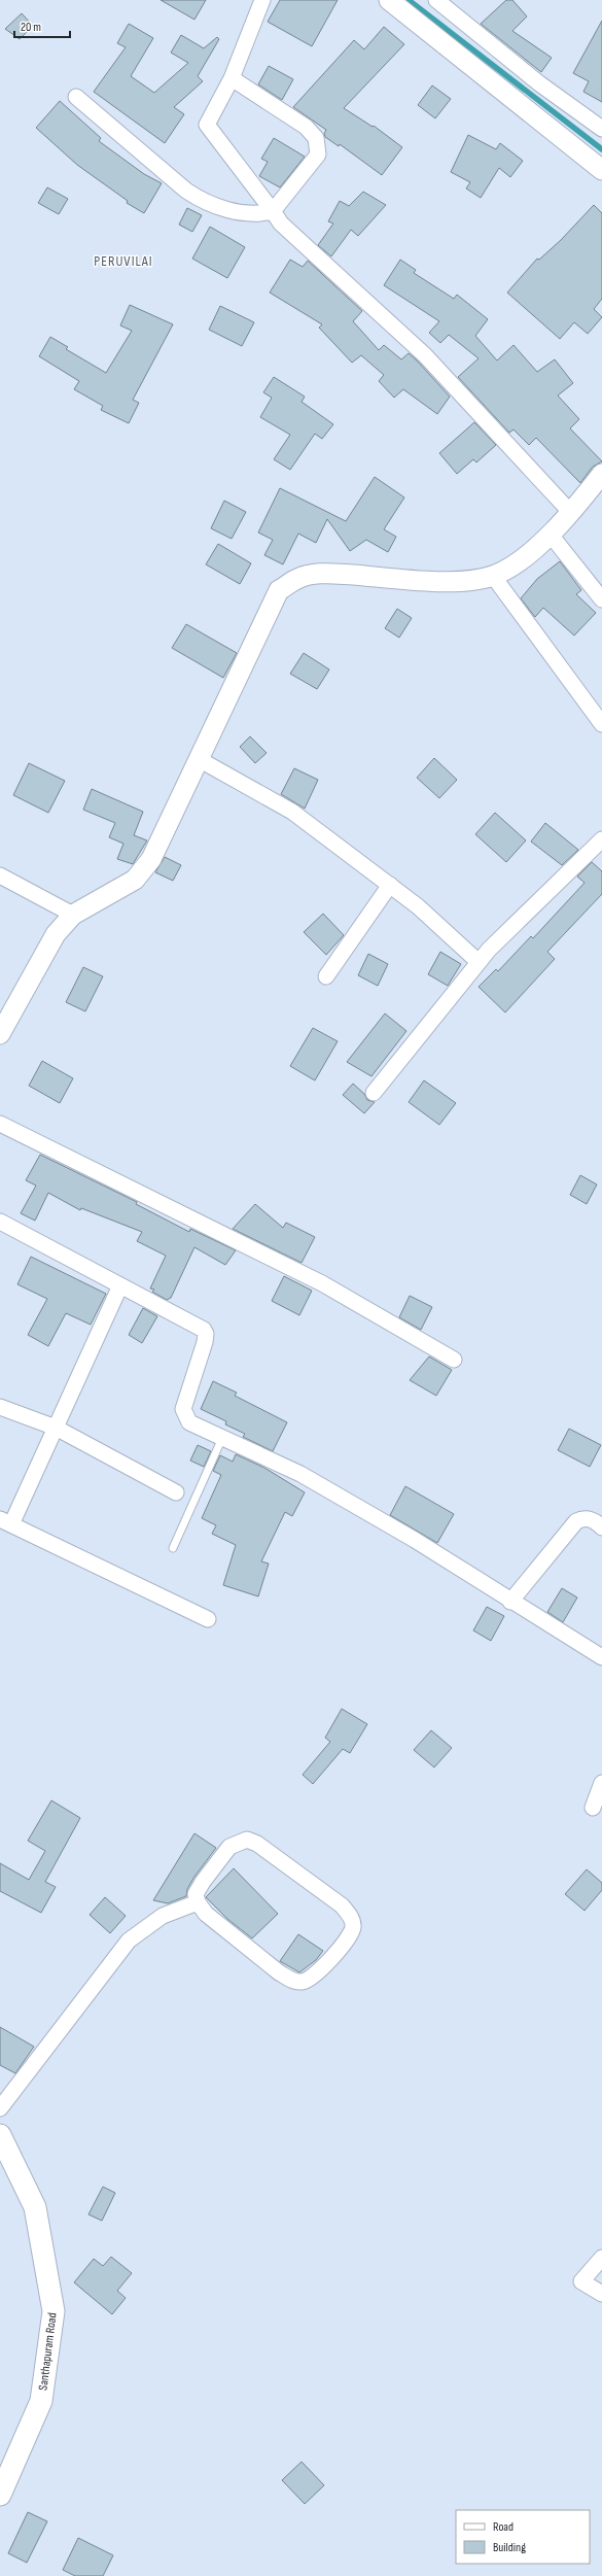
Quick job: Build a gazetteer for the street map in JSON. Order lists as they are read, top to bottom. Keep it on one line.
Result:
{"streets":{"main road":["Santhapuram Road"]},"districts":["PERUVILAI"],"legend":["Road","Building"],"scale_bar":"20 m"}
